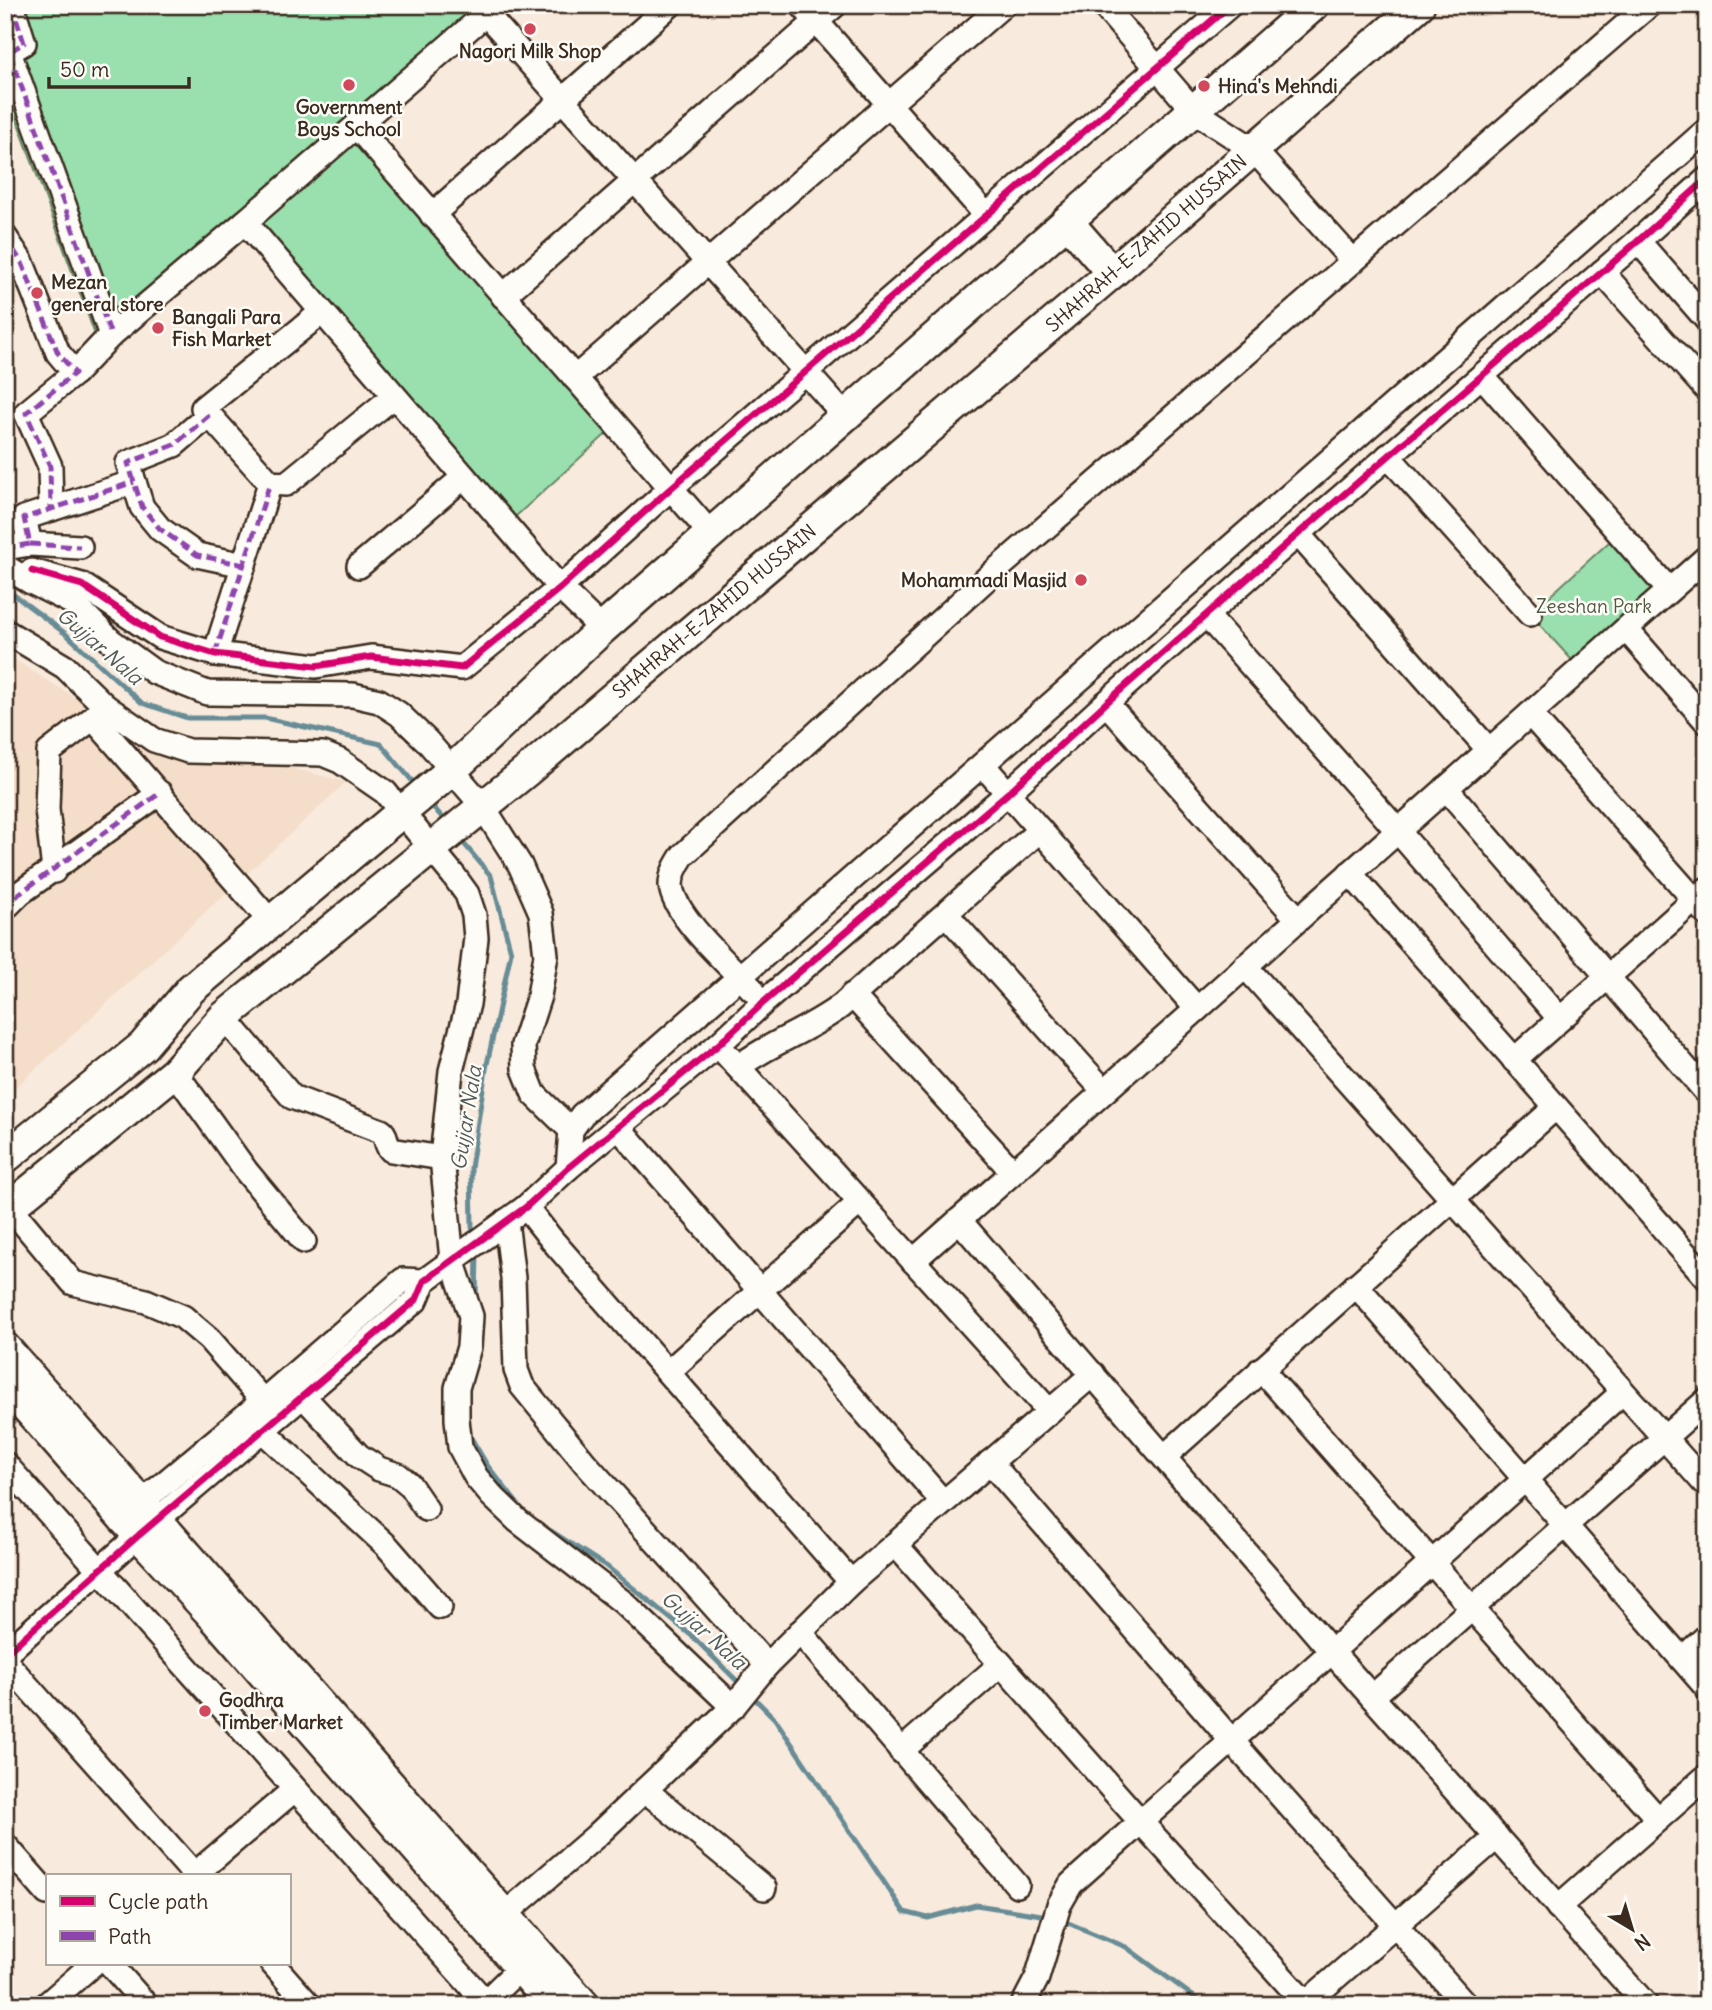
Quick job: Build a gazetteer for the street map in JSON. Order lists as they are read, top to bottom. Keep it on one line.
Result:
{"streets":{"main road":["SHAHRAH-E-ZAHID HUSSAIN"]},"water":["Gujjar Nala"],"parks":["Zeeshan Park"],"places":["Nagori Milk Shop","Government Boys School","Hina's Mehndi","Mezan general store","Bangali Para Fish Market","Mohammadi Masjid","Godhra Timber Market"],"legend":["Cycle path","Path"],"scale_bar":"50 m","north":"bottom right"}
